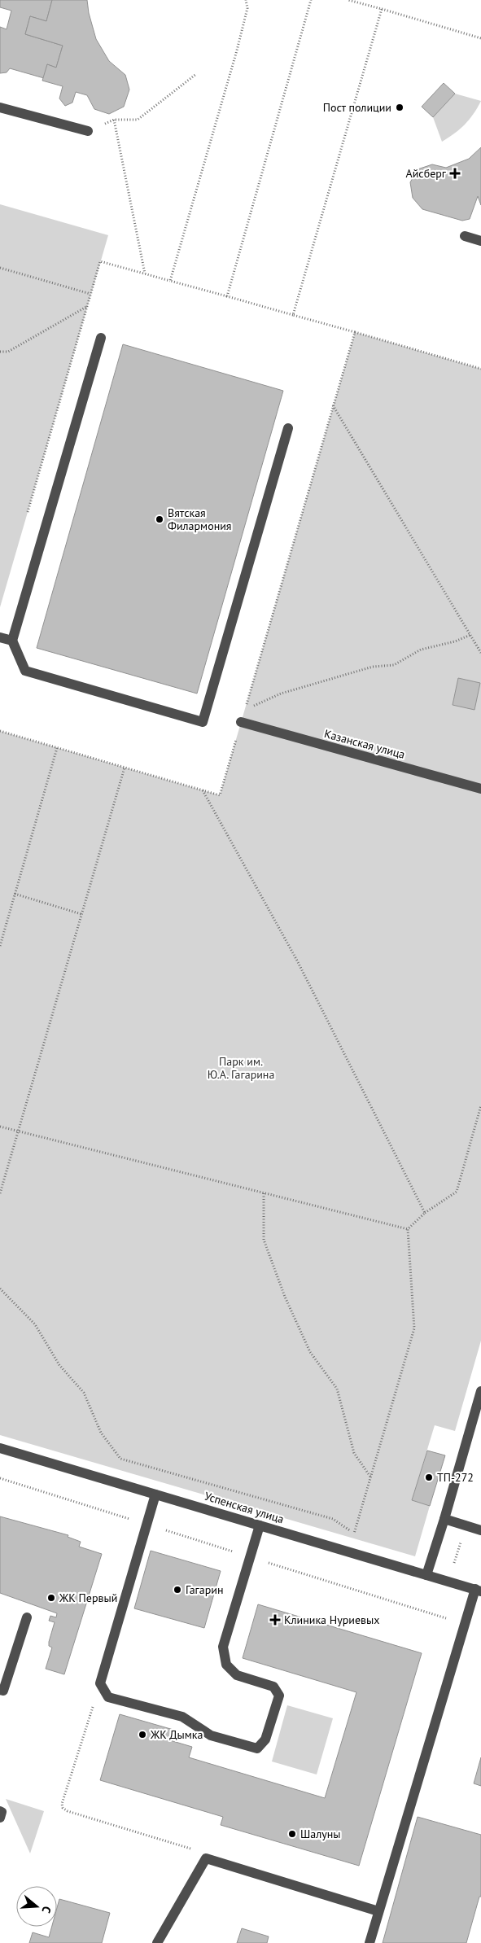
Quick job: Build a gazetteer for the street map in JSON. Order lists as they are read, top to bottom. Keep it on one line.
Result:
{"streets":{"street":["Казанская улица","Успенская улица"]},"parks":["Парк им. Ю.А. Гагарина"],"places":{"other":["Пост полиции","Вятская Филармония","ТП-272","Гагарин","ЖК Первый","ЖК Дымка","Шалуны"],"health":["Айсберг","Клиника Нуриевых"]},"north":"right"}
